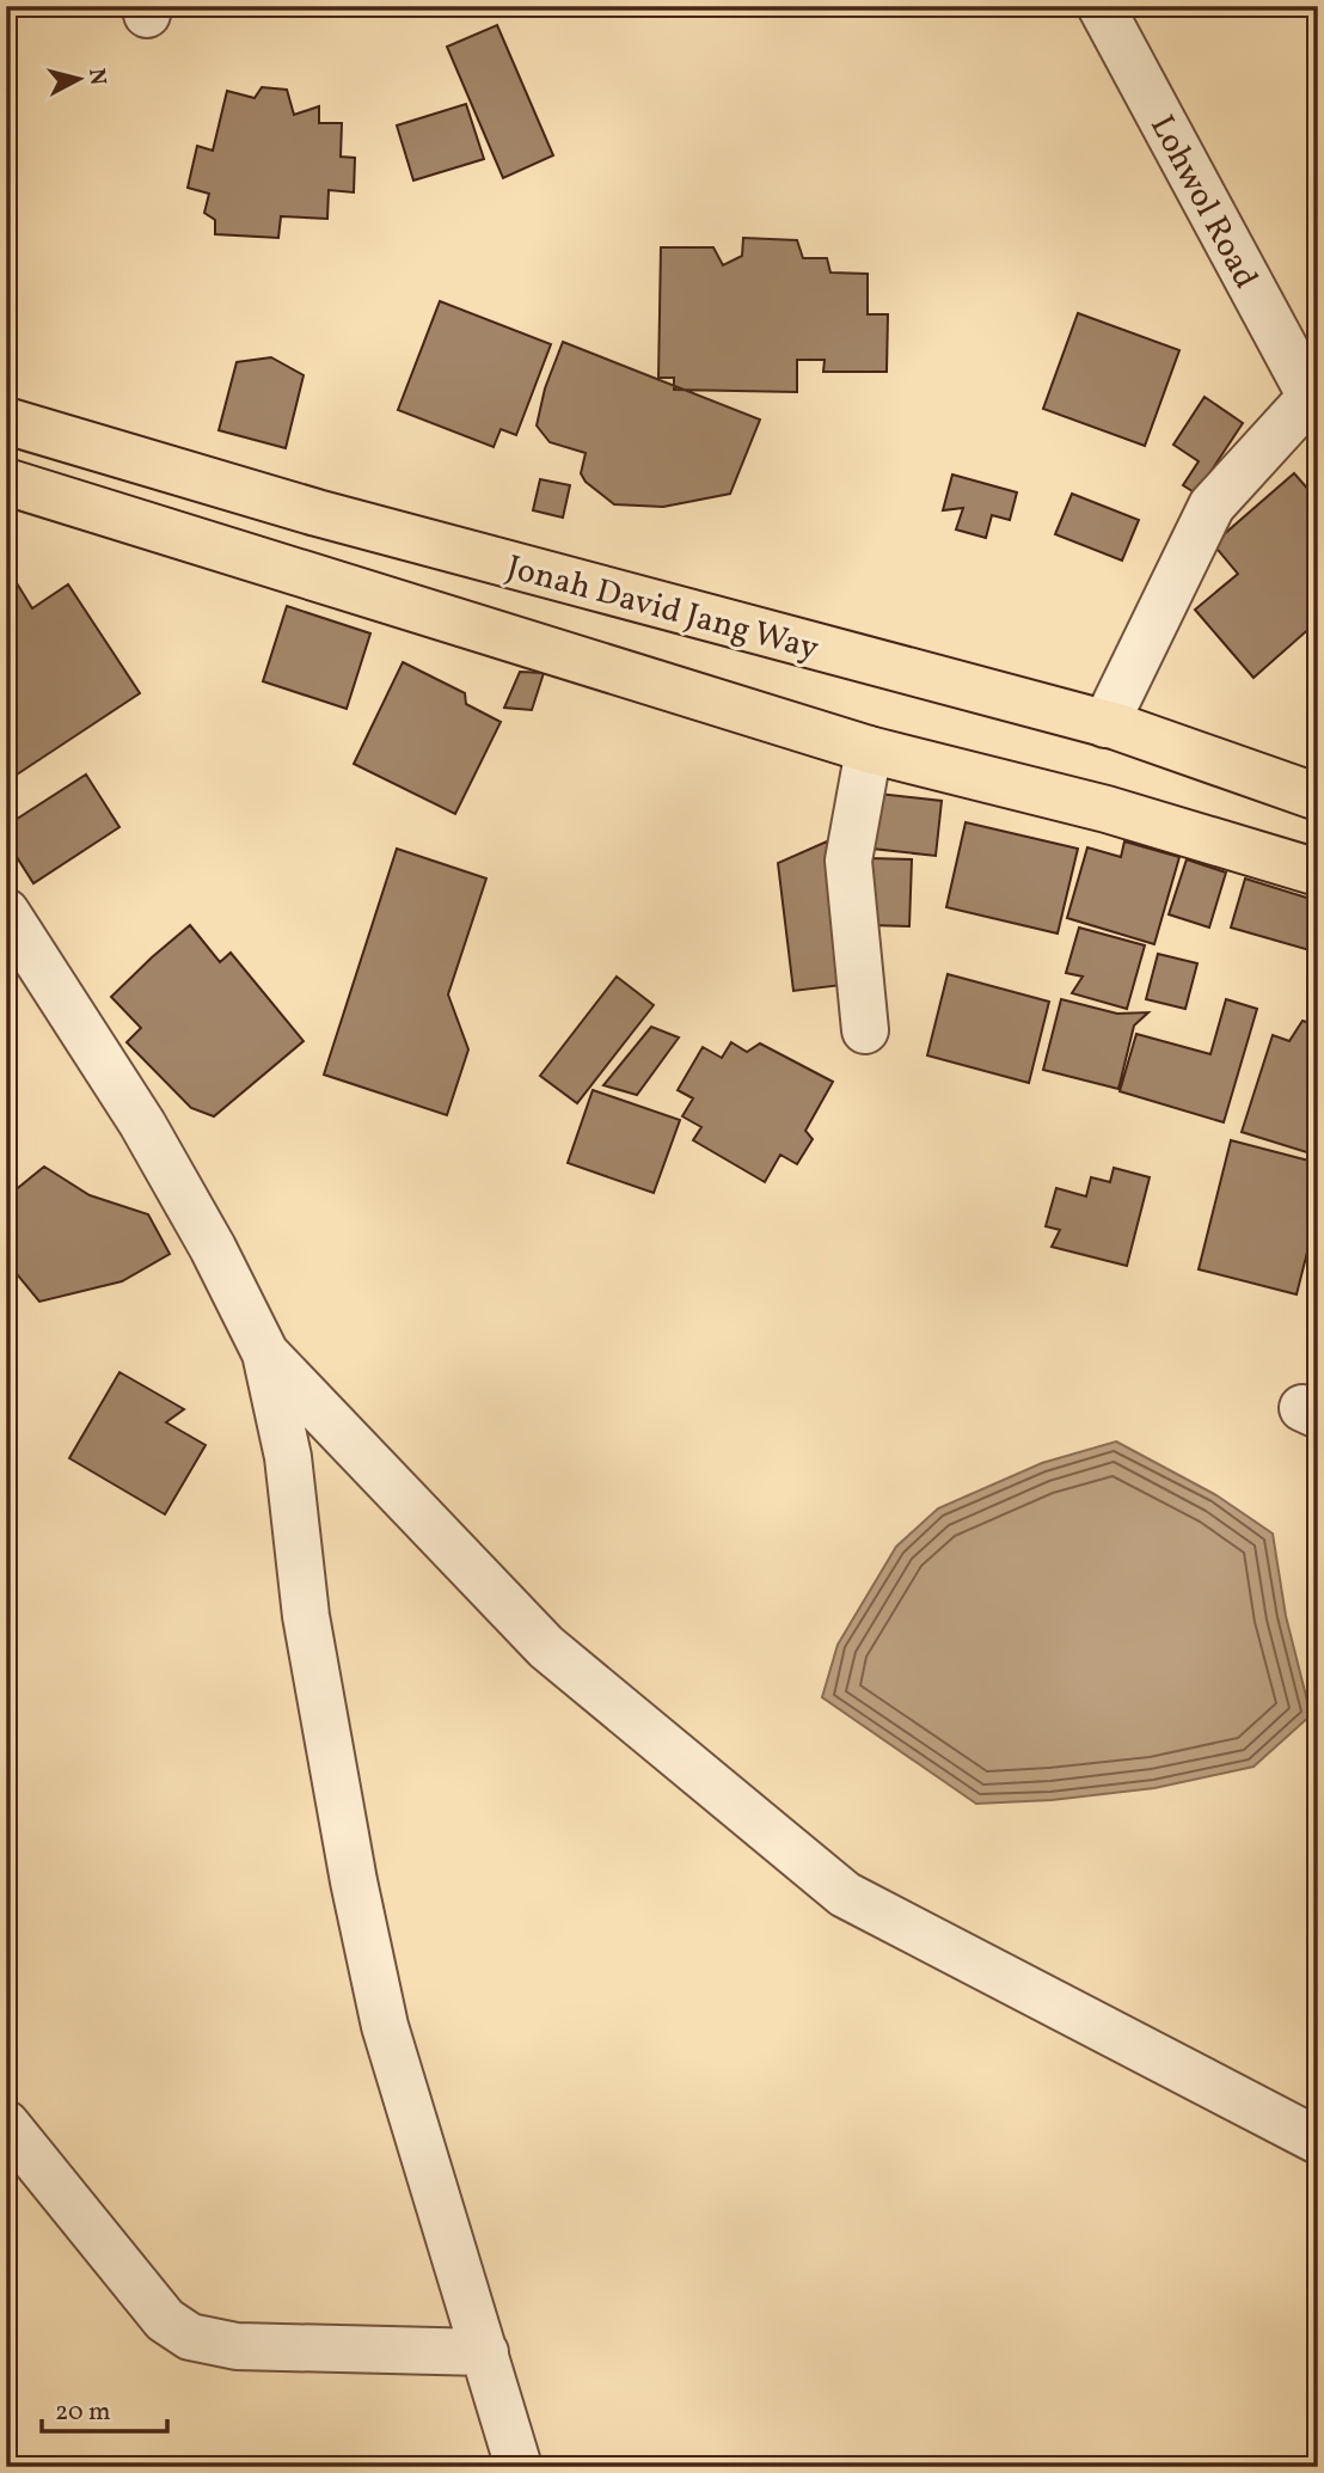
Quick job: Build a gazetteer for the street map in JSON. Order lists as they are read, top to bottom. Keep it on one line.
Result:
{"streets":{"main road":["Jonah David Jang Way"],"street":["Lohwol Road"]},"crossings":[["Lohwol Road","Jonah David Jang Way"]],"scale_bar":"20 m","north":"right"}
